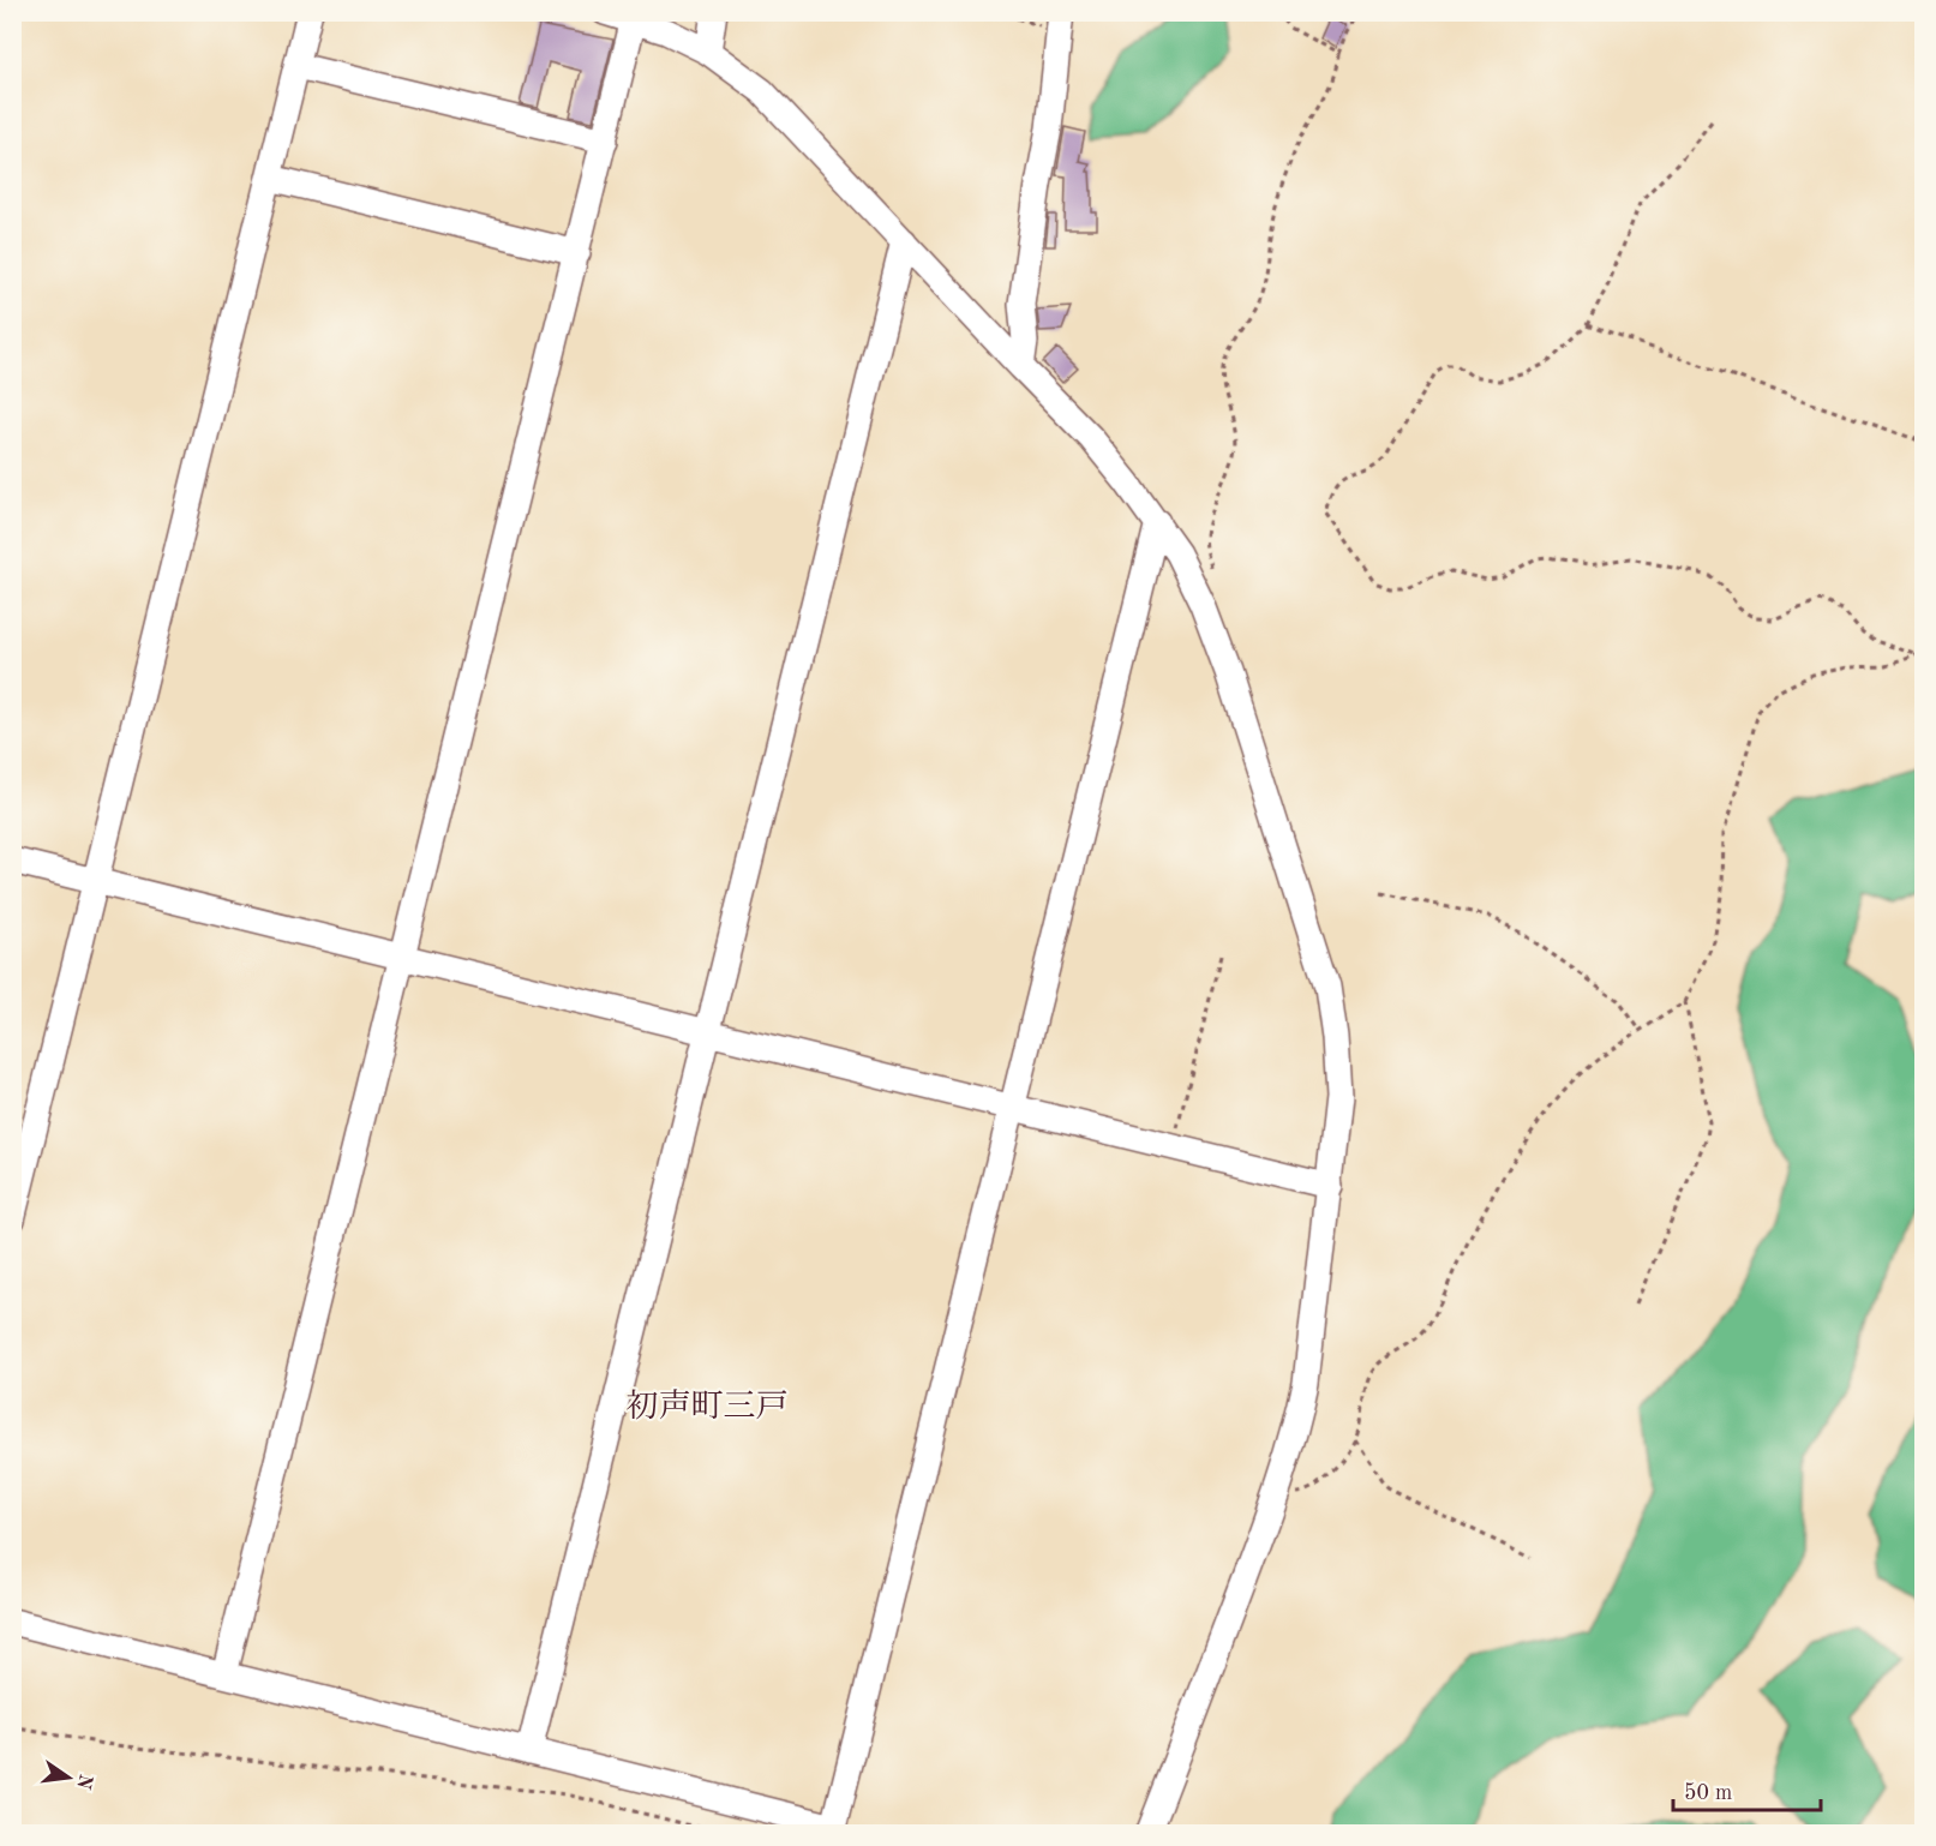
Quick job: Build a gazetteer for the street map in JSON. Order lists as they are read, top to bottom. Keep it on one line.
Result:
{"districts":["初声町三戸"],"scale_bar":"50 m","north":"right"}
